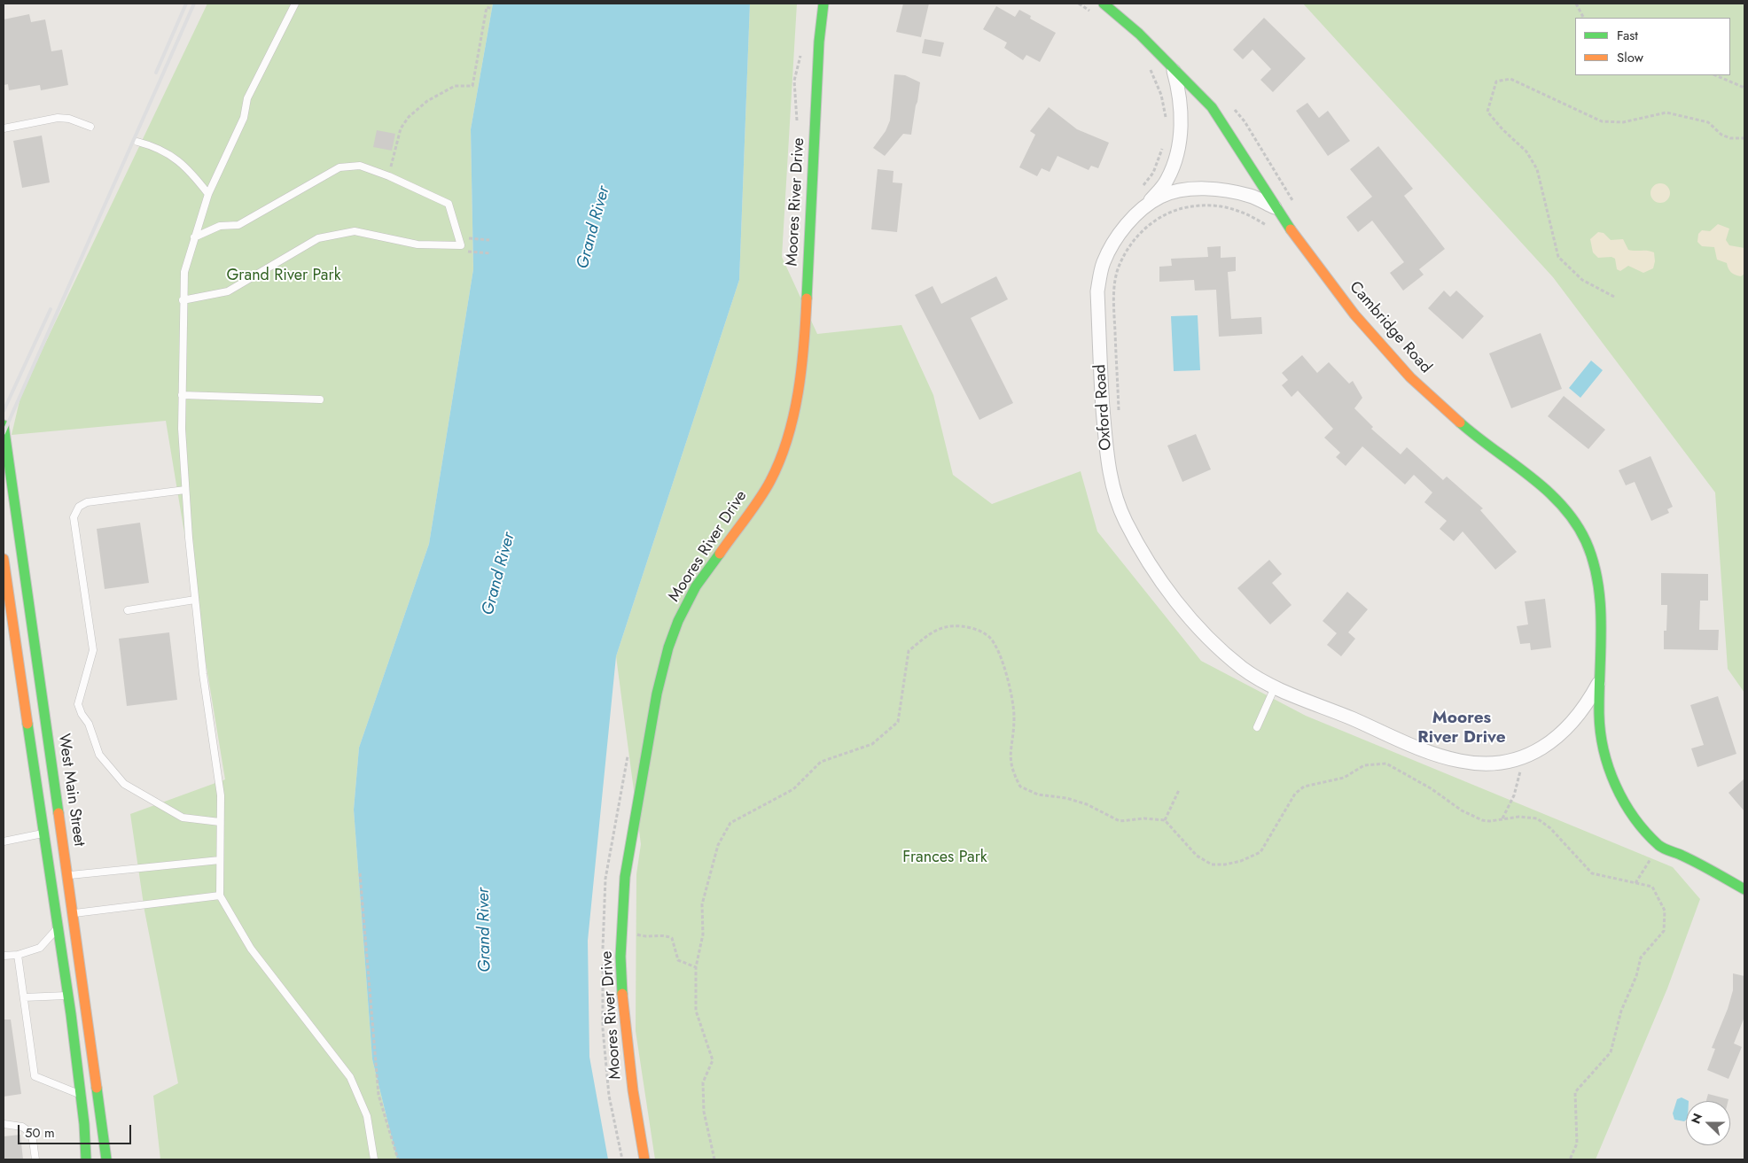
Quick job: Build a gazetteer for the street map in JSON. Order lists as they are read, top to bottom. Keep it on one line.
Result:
{"streets":{"street":["Moores River Drive","Cambridge Road","Oxford Road","West Main Street"]},"crossings":[["Cambridge Road","Oxford Road"]],"districts":["Moores River Drive"],"water":["Grand River"],"parks":["Grand River Park","Frances Park"],"legend":["Fast","Slow"],"scale_bar":"50 m","north":"left"}
